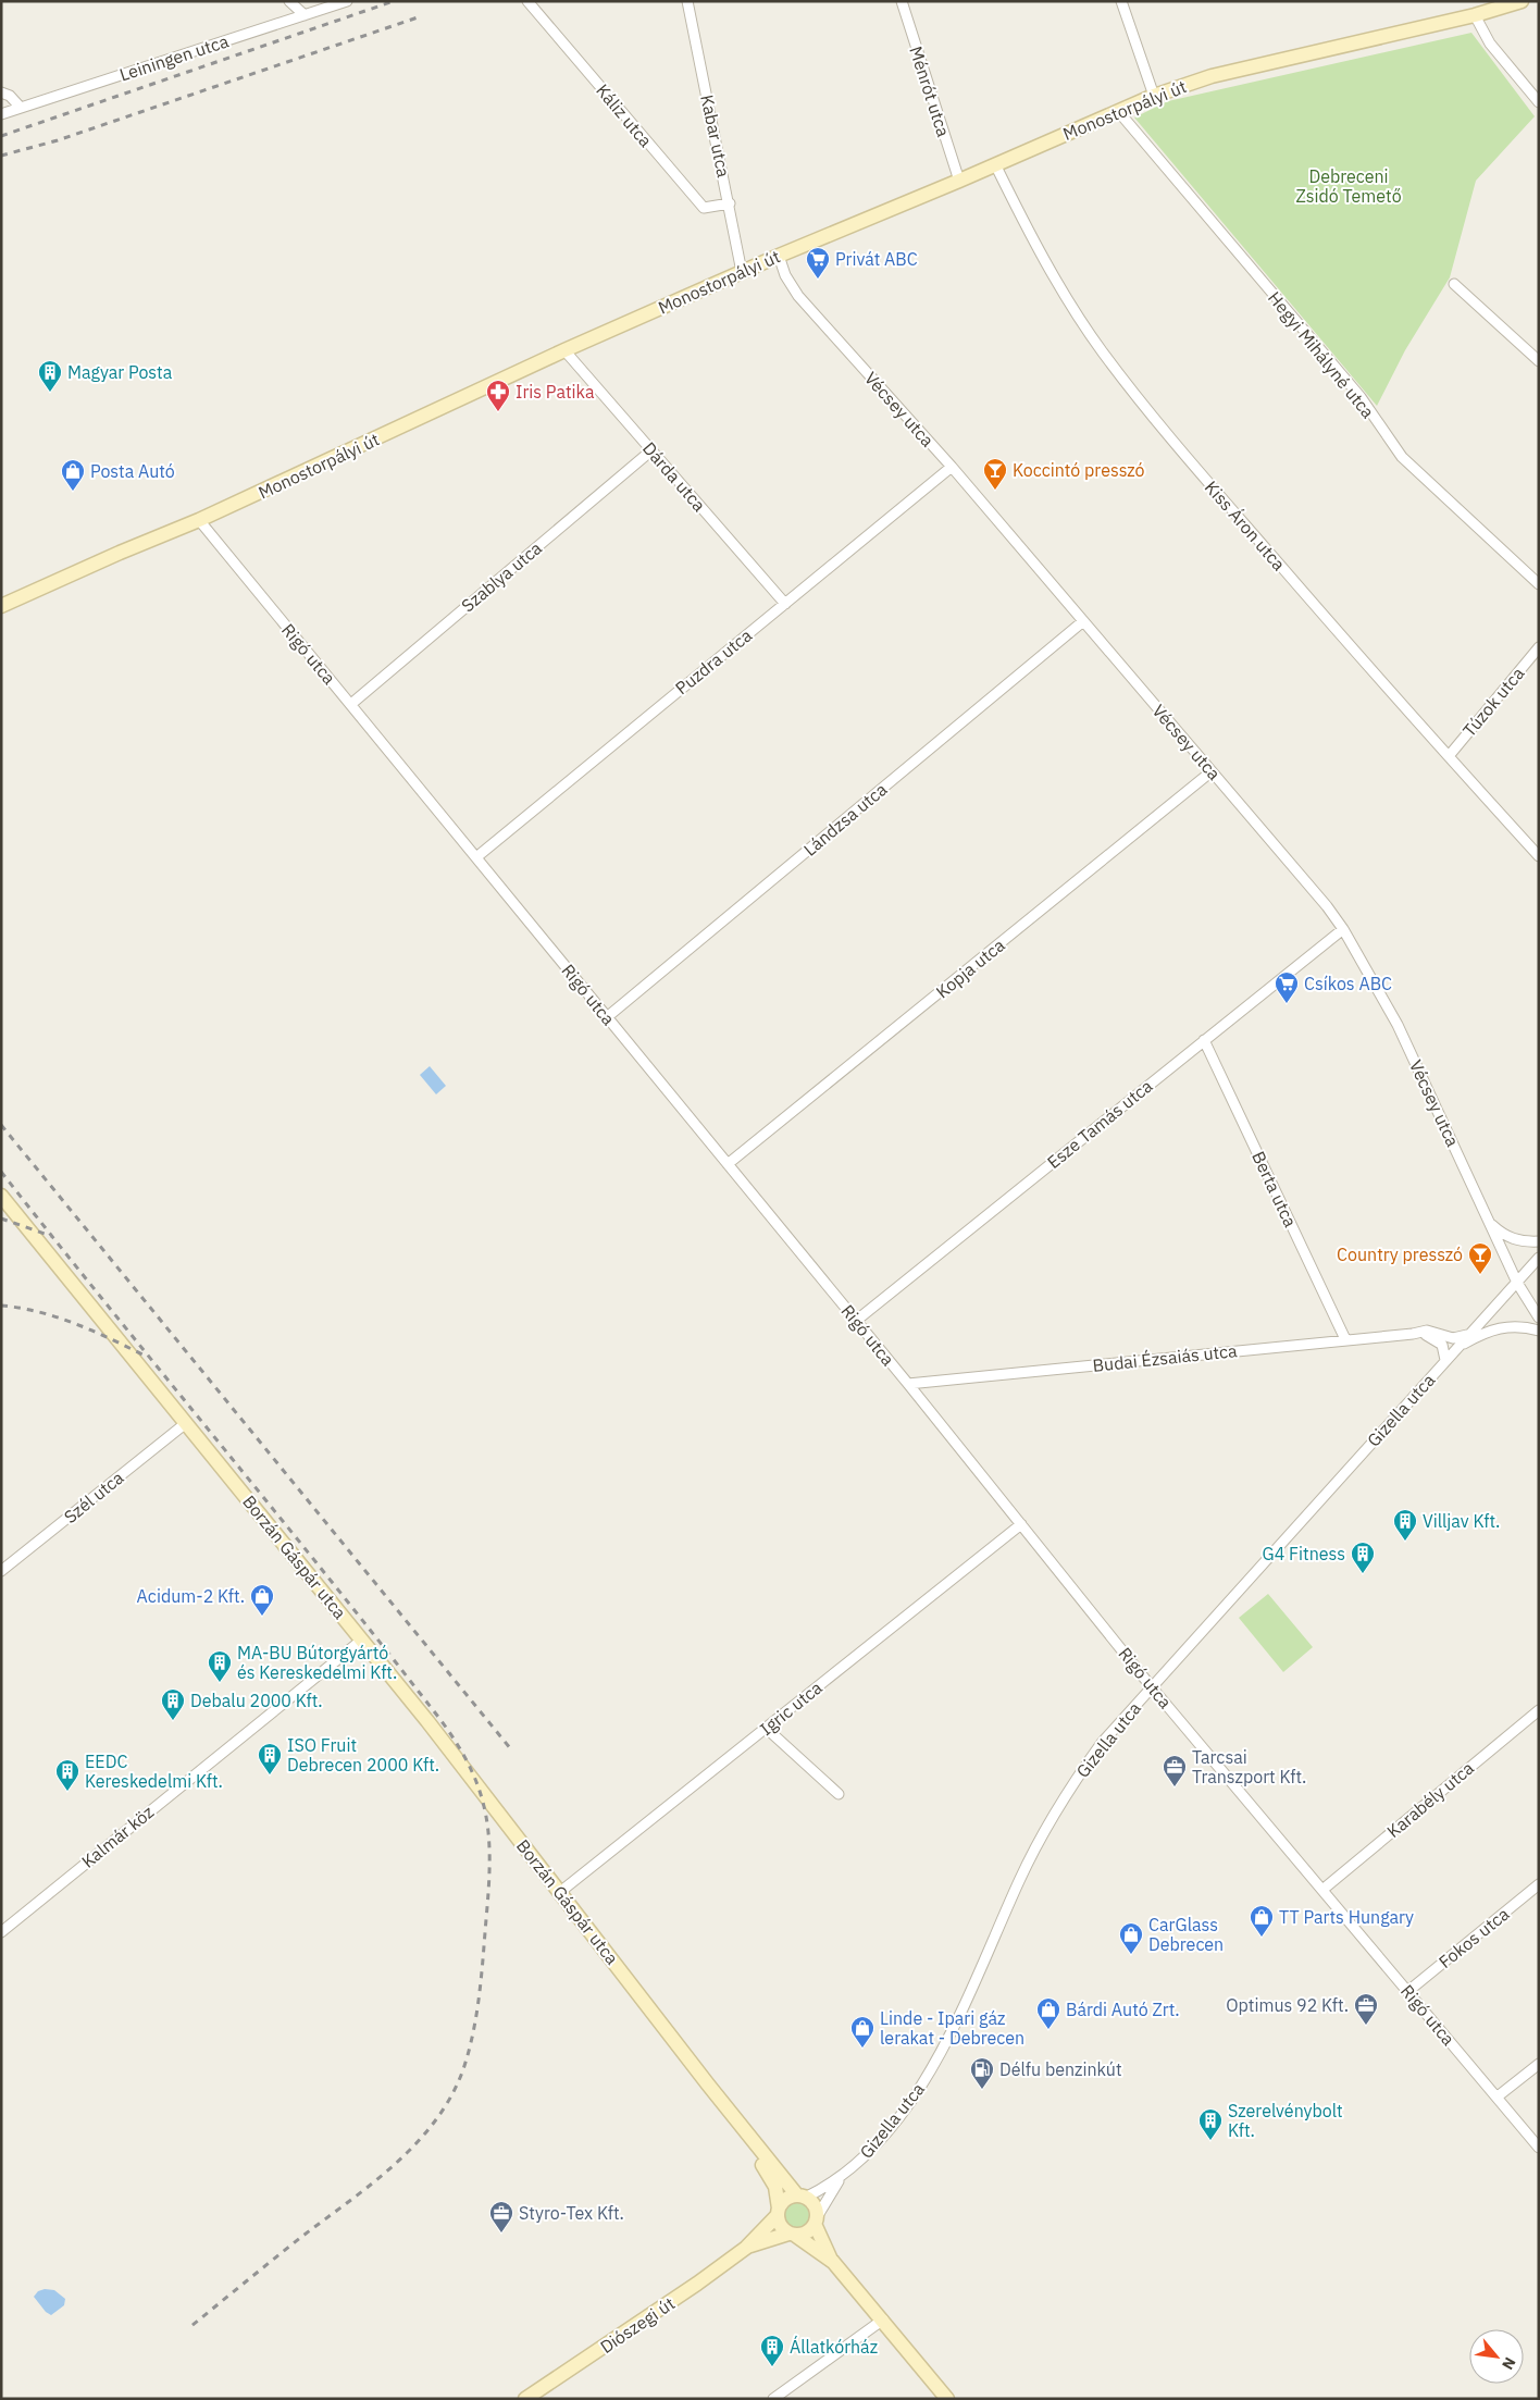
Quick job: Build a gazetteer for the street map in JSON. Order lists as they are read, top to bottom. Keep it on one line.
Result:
{"streets":{"street":["Leiningen utca","Ménrót utca","Monostorpályi út","Káliz utca","Kabar utca","Hegyi Mihályné utca","Vécsey utca","Dárda utca","Kiss Áron utca","Szablya utca","Rigó utca","Puzdra utca","Túzok utca","Lándzsa utca","Kopja utca","Esze Tamás utca","Berta utca","Budai Ézsaiás utca","Gizella utca","Szél utca","Borzán Gáspár utca","Igric utca","Karabély utca","Kalmár köz","Fokos utca","Diószegi út"]},"crossings":[["Ménrót utca","Monostorpályi út"],["Monostorpályi út","Kabar utca"],["Monostorpályi út","Hegyi Mihályné utca"],["Monostorpályi út","Vécsey utca"],["Monostorpályi út","Dárda utca"],["Monostorpályi út","Kiss Áron utca"],["Monostorpályi út","Rigó utca"],["Káliz utca","Kabar utca"],["Vécsey utca","Puzdra utca"],["Vécsey utca","Lándzsa utca"],["Vécsey utca","Kopja utca"],["Vécsey utca","Esze Tamás utca"],["Vécsey utca","Gizella utca"],["Dárda utca","Szablya utca"],["Dárda utca","Puzdra utca"],["Kiss Áron utca","Túzok utca"],["Szablya utca","Rigó utca"],["Rigó utca","Puzdra utca"],["Rigó utca","Lándzsa utca"],["Rigó utca","Kopja utca"],["Rigó utca","Esze Tamás utca"],["Rigó utca","Budai Ézsaiás utca"],["Rigó utca","Gizella utca"],["Rigó utca","Igric utca"],["Rigó utca","Karabély utca"],["Rigó utca","Fokos utca"],["Esze Tamás utca","Berta utca"],["Berta utca","Budai Ézsaiás utca"],["Budai Ézsaiás utca","Gizella utca"],["Gizella utca","Borzán Gáspár utca"],["Gizella utca","Diószegi út"],["Szél utca","Borzán Gáspár utca"],["Borzán Gáspár utca","Igric utca"],["Borzán Gáspár utca","Kalmár köz"],["Borzán Gáspár utca","Diószegi út"]],"parks":["Debreceni Zsidó Temető"],"places":{"supermarket":["Privát ABC","Csíkos ABC"],"building":["Magyar Posta","Villjav Kft.","G4 Fitness","MA-BU Bútorgyártó és Kereskedelmi Kft.","Debalu 2000 Kft.","ISO Fruit Debrecen 2000 Kft.","EEDC Kereskedelmi Kft.","Szerelvénybolt Kft.","Állatkórház"],"pharmacy":["Iris Patika"],"bar":["Koccintó presszó","Country presszó"],"shop":["Posta Autó","Acidum-2 Kft.","TT Parts Hungary","CarGlass Debrecen","Bárdi Autó Zrt.","Linde - Ipari gáz lerakat - Debrecen"],"office":["Tarcsai Transzport Kft.","Optimus 92 Kft.","Styro-Tex Kft."],"fuel station":["Délfu benzinkút"]},"north":"bottom right"}
